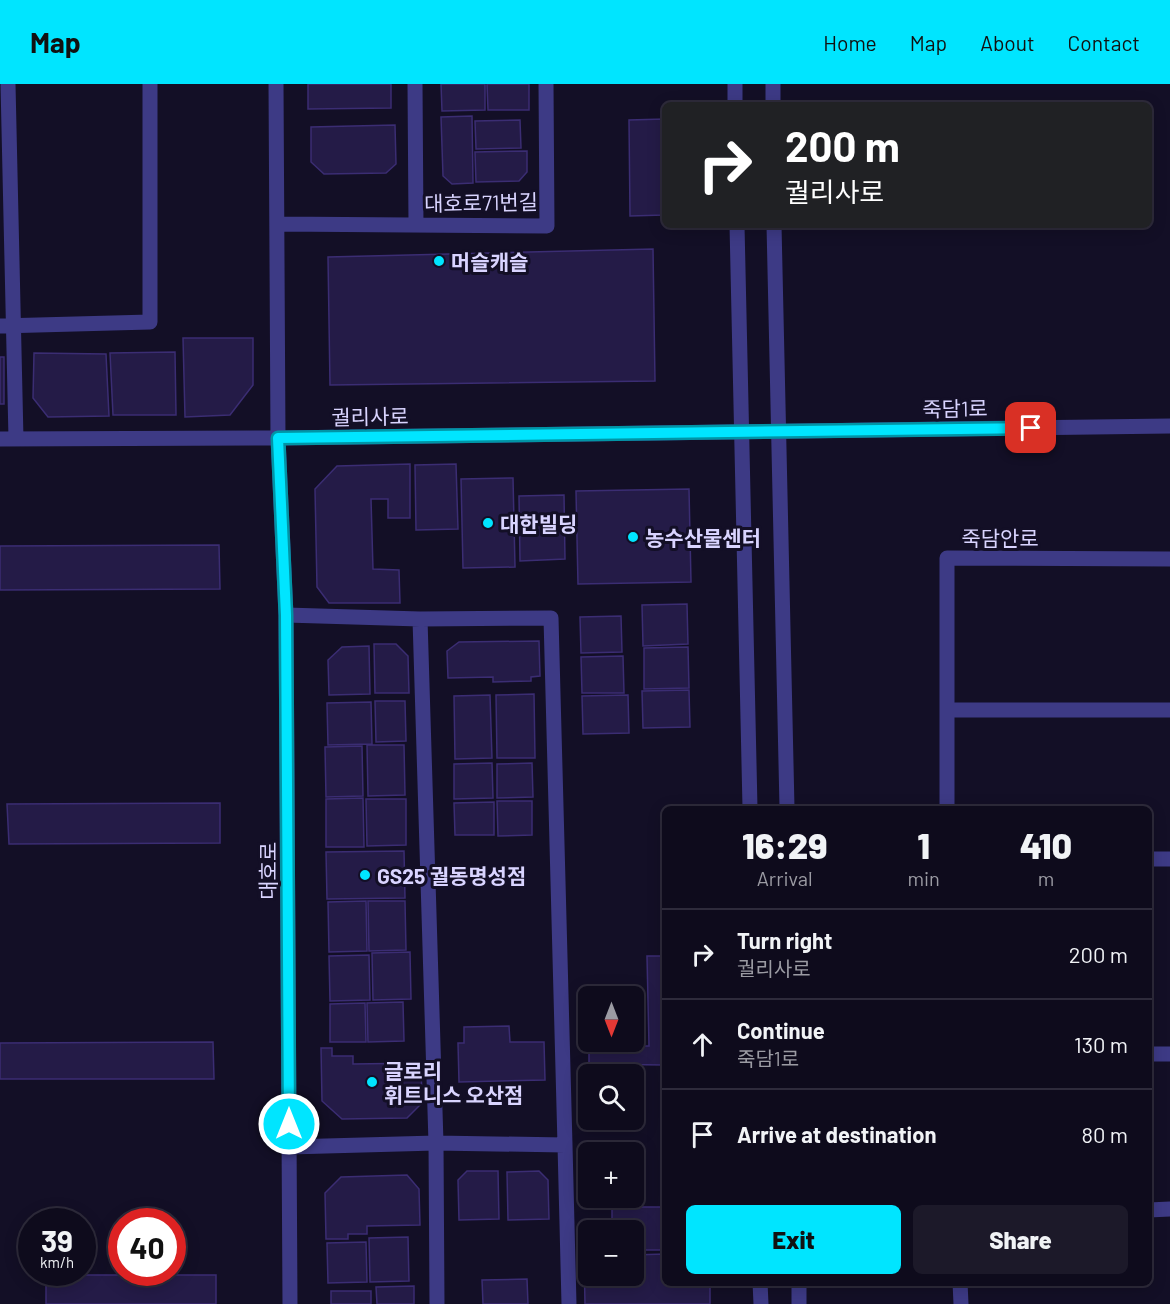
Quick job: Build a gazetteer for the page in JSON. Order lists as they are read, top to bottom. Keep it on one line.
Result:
{"streets":{"street":["대호로71번길","죽담1로","궐리사로","죽담안로","대호로"]},"crossings":[["대호로71번길","대호로"],["죽담1로","궐리사로"],["궐리사로","대호로"]],"places":["머슬캐슬","대한빌딩","농수산물센터","GS25 궐동명성점","글로리 휘트니스 오산점"],"north":"bottom","page":{"header":"Map","nav":["Home","Map","About","Contact"],"turn":["200 m","궐리사로"],"eta":["16:29","Arrival","1","min","410","m"],"list":[{"name":"Turn right","note":"궐리사로","value":"200 m"},{"name":"Continue","note":"죽담1로","value":"130 m"},{"name":"Arrive at destination","value":"80 m"}],"map_buttons":["+","−"],"buttons":["Exit","Share"],"speed":"39 km/h","limit":"40"}}
